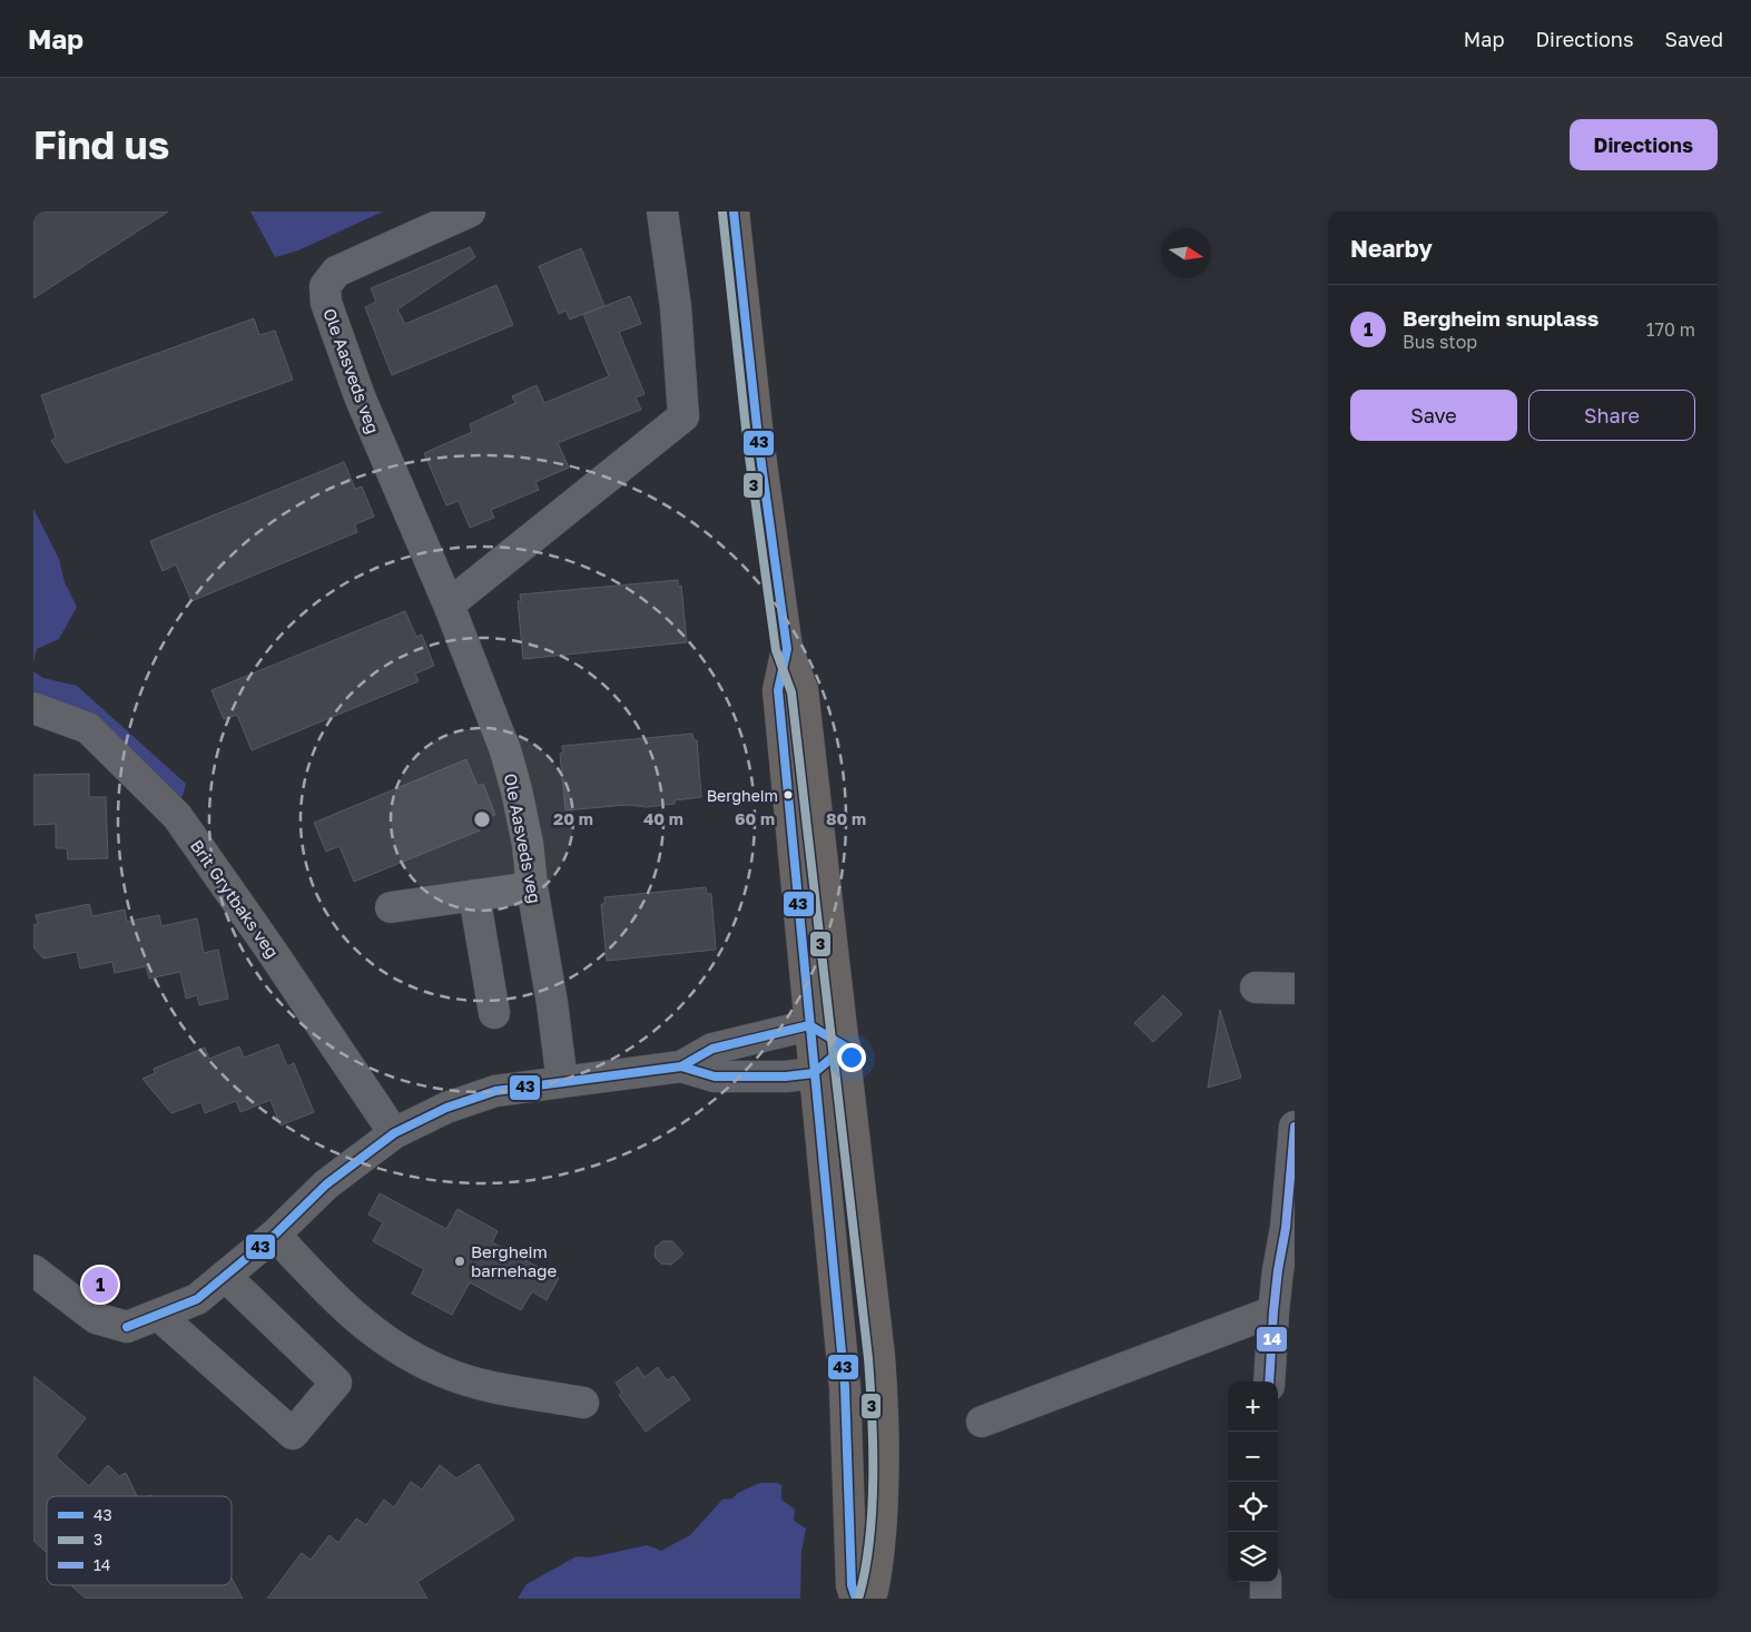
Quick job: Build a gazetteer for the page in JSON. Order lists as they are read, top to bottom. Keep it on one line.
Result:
{"streets":{"street":["Ole Aasveds veg","Brit Grytbaks veg"]},"places":["Bergheim","Bergheim barnehage"],"lines":["transit line 43","transit line 3","transit line 14"],"legend":["43","3","14"],"north":"right","page":{"header":"Map","nav":["Map","Directions","Saved"],"buttons":["Directions",["Save","Share"]],"title":"Find us","heading":"Nearby","list":[{"mark":"1","name":"Bergheim snuplass","note":"Bus stop","value":"170 m"}],"pins":"1","map_buttons":["+","−"]},"rings":["20 m","40 m","60 m","80 m"]}
